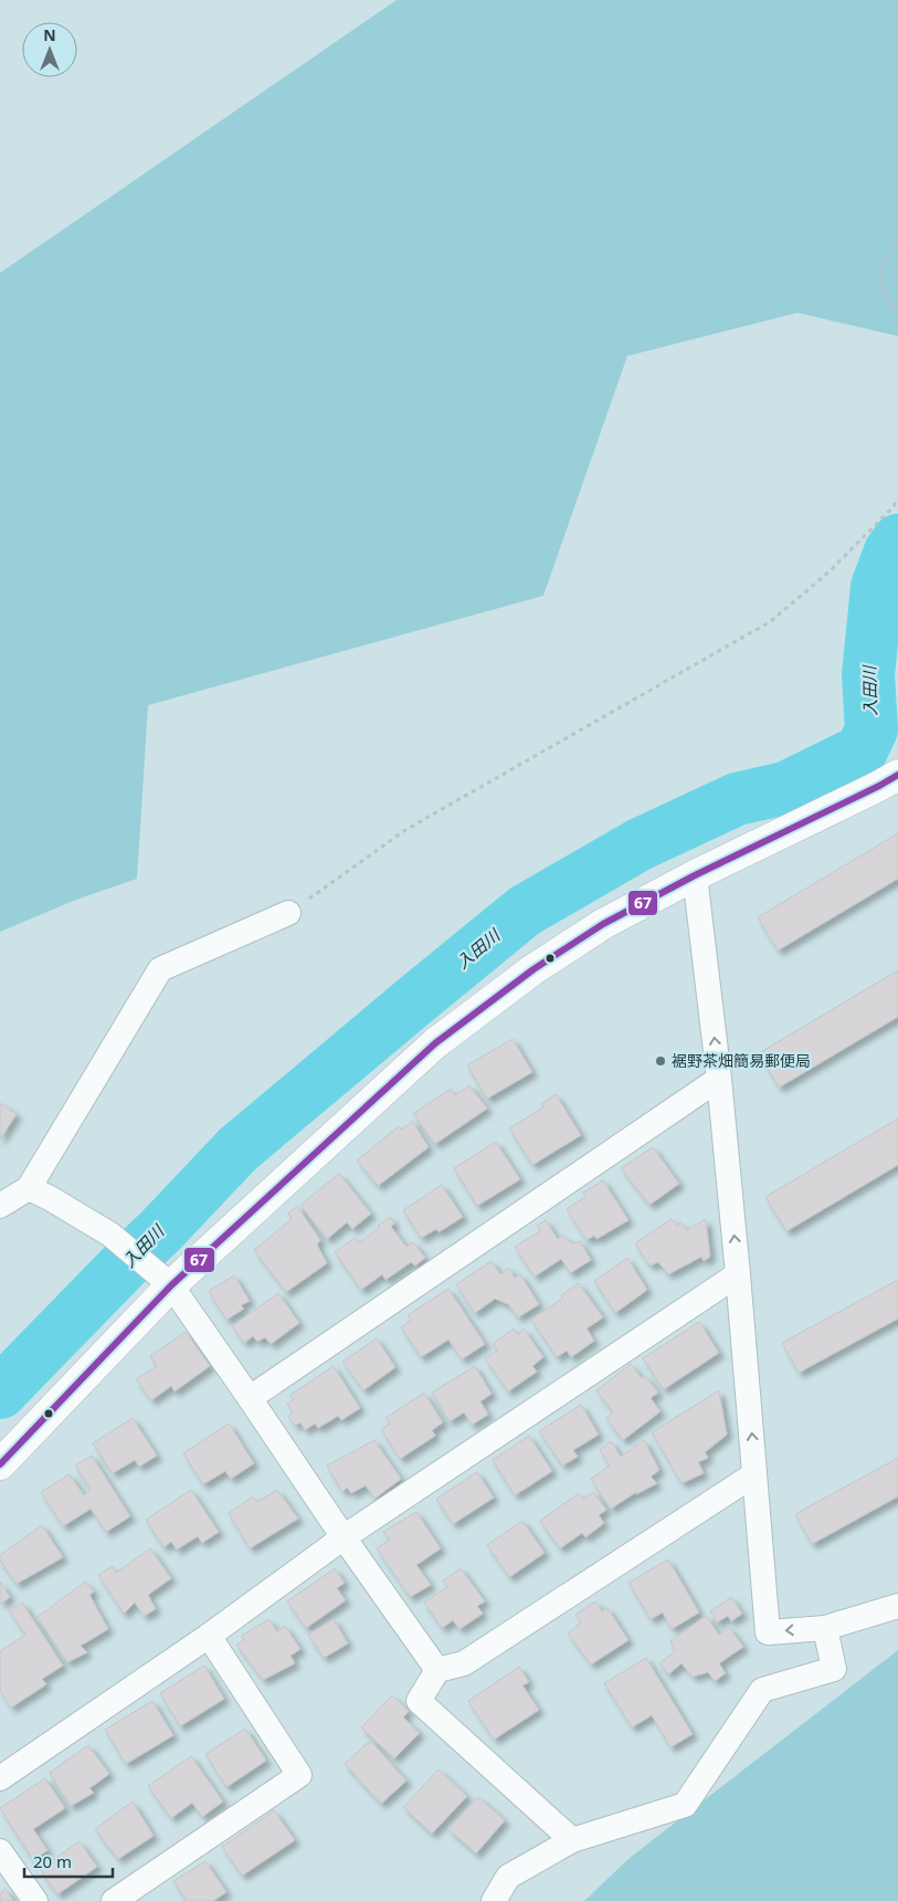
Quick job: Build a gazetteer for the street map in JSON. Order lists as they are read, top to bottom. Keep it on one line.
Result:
{"water":["入田川"],"places":["裾野茶畑簡易郵便局"],"lines":["transit line 67"],"scale_bar":"20 m","north":"top"}
